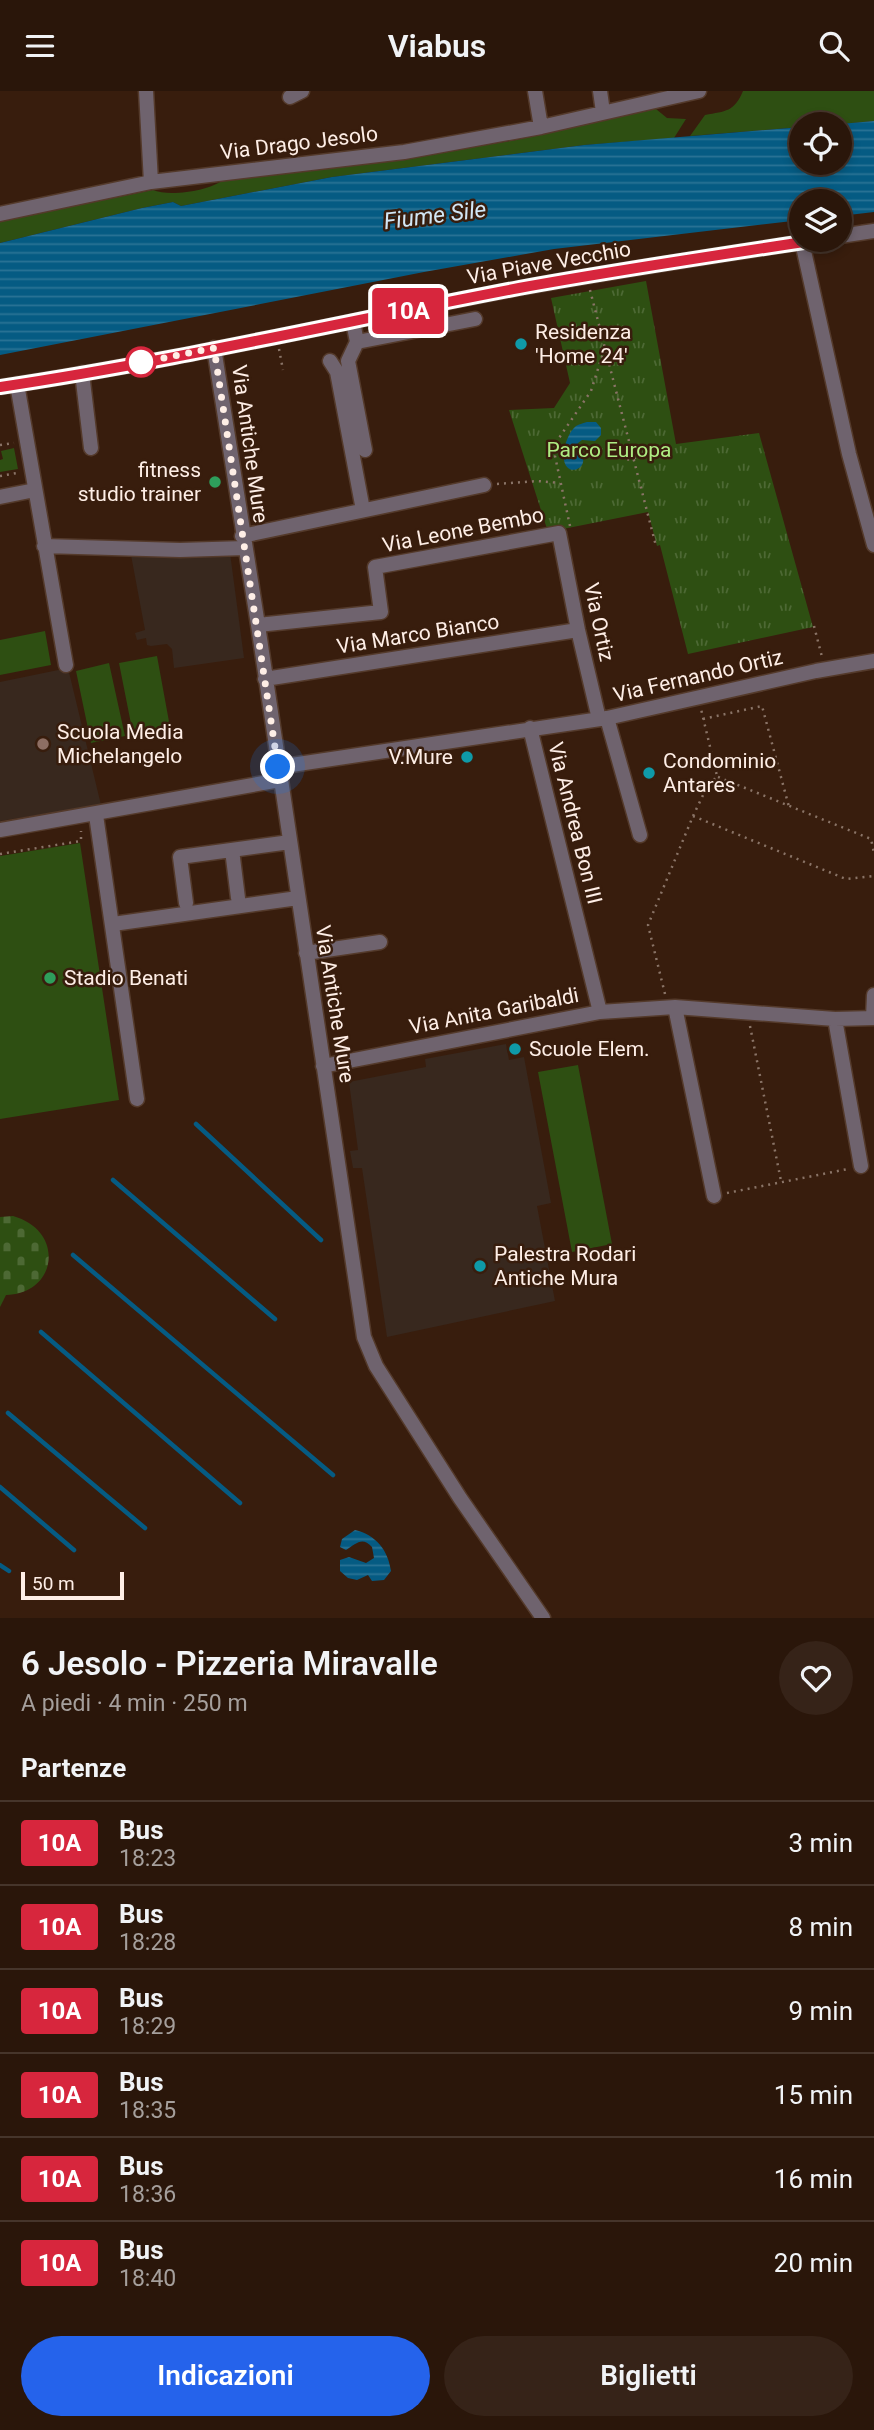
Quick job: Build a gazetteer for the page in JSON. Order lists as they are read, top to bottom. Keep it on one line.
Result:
{"streets":{"street":["Via Drago Jesolo","Via Piave Vecchio","Via Antiche Mure","Via Leone Bembo","Via Ortiz","Via Marco Bianco","Via Fernando Ortiz","Via Andrea Bon III","Via Anita Garibaldi"]},"crossings":[["Via Piave Vecchio","Via Antiche Mure"],["Via Antiche Mure","Via Leone Bembo"],["Via Antiche Mure","Via Marco Bianco"],["Via Antiche Mure","Via Andrea Bon III"],["Via Antiche Mure","Via Anita Garibaldi"],["Via Leone Bembo","Via Ortiz"],["Via Ortiz","Via Marco Bianco"],["Via Ortiz","Via Fernando Ortiz"],["Via Fernando Ortiz","Via Andrea Bon III"],["Via Andrea Bon III","Via Anita Garibaldi"]],"water":["Fiume Sile"],"parks":["Parco Europa"],"places":["Residenza 'Home 24'","fitness studio trainer","Scuola Media Michelangelo","V.Mure","Condominio Antares","Stadio Benati","Scuole Elem.","Palestra Rodari Antiche Mura"],"lines":["bus line 10A"],"scale_bar":"50 m","page":{"header":"Viabus","on_map":"10A","scale":"50 m","heading":[["6 Jesolo - Pizzeria Miravalle","A piedi · 4 min · 250 m"],"Partenze"],"list":[{"mark":"10A","name":"Bus","note":"18:23","value":"3 min"},{"mark":"10A","name":"Bus","note":"18:28","value":"8 min"},{"mark":"10A","name":"Bus","note":"18:29","value":"9 min"},{"mark":"10A","name":"Bus","note":"18:35","value":"15 min"},{"mark":"10A","name":"Bus","note":"18:36","value":"16 min"},{"mark":"10A","name":"Bus","note":"18:40","value":"20 min"}],"buttons":["Indicazioni","Biglietti"]}}
